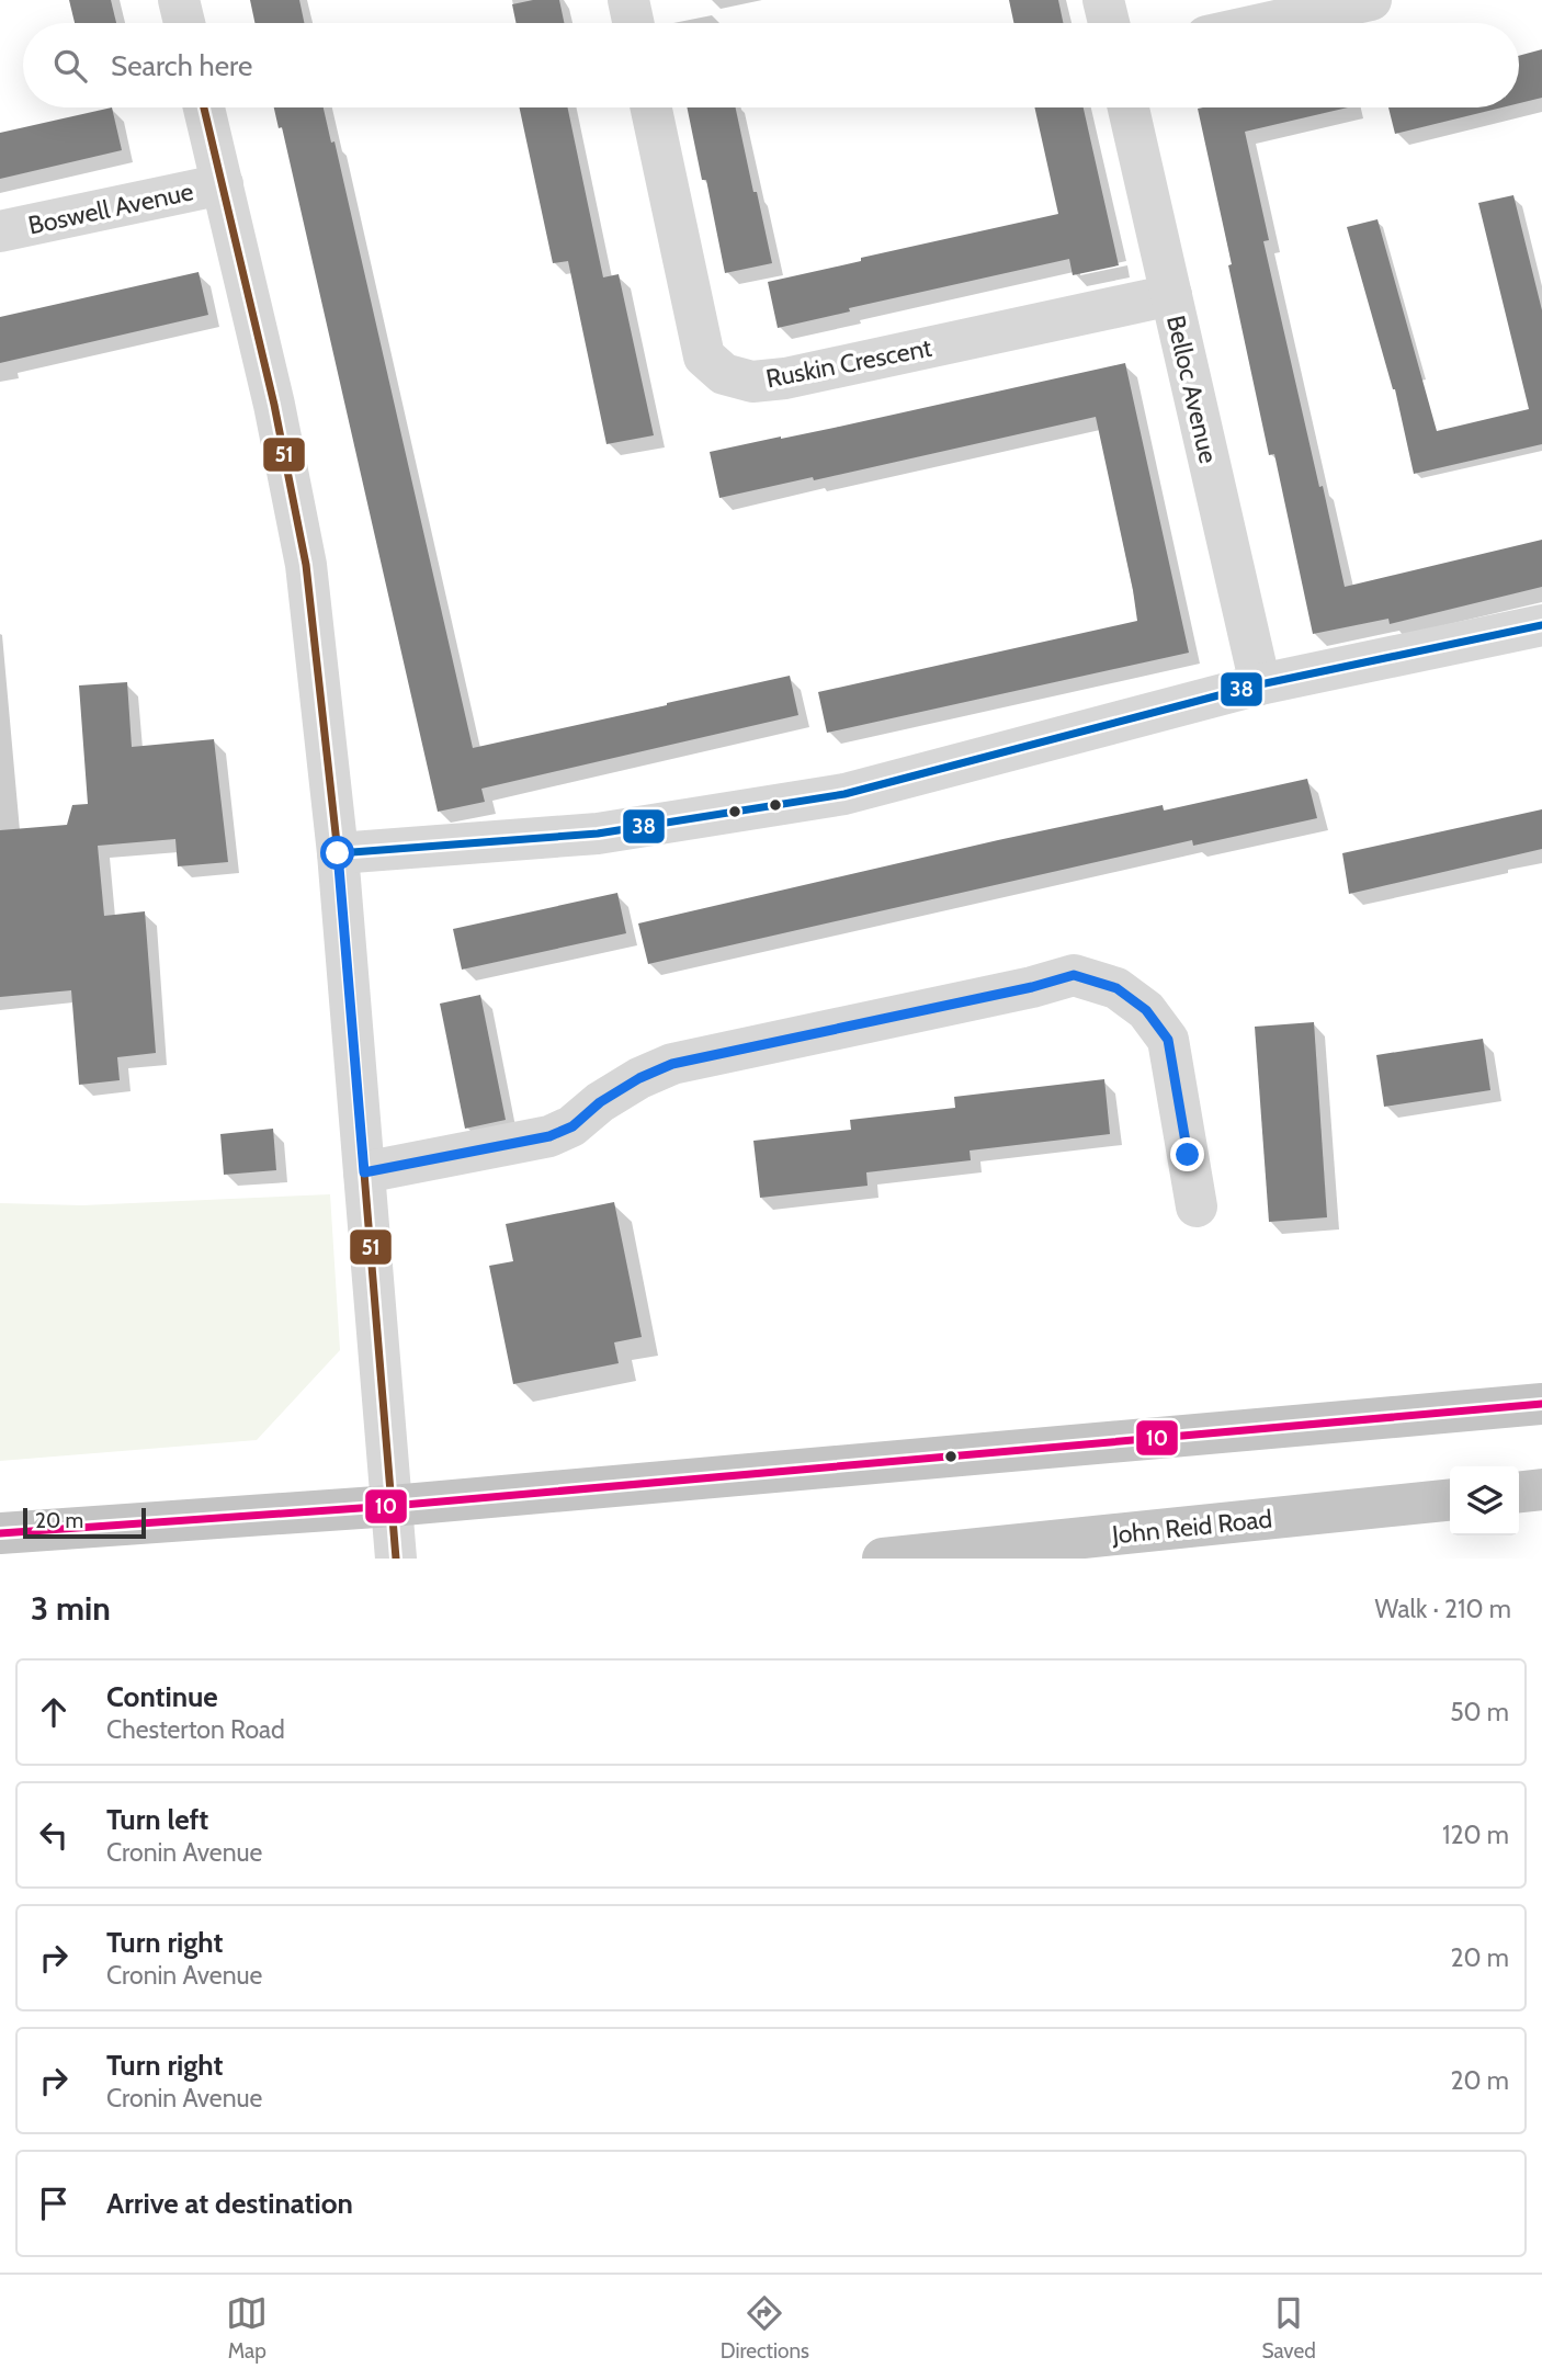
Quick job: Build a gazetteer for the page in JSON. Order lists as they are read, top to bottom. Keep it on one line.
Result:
{"streets":{"highway":["John Reid Road"],"street":["Boswell Avenue","Ruskin Crescent","Belloc Avenue"]},"crossings":[["Ruskin Crescent","Belloc Avenue"]],"lines":["transit line 51","transit line 38","transit line 10"],"scale_bar":"20 m","page":{"search":"Search here","scale":"20 m","heading":["3 min","Walk · 210 m"],"list":[["Continue","Chesterton Road","50 m"],["Turn left","Cronin Avenue","120 m"],["Turn right","Cronin Avenue","20 m"],["Turn right","Cronin Avenue","20 m"],"Arrive at destination"],"nav":["Map","Directions","Saved"]}}
